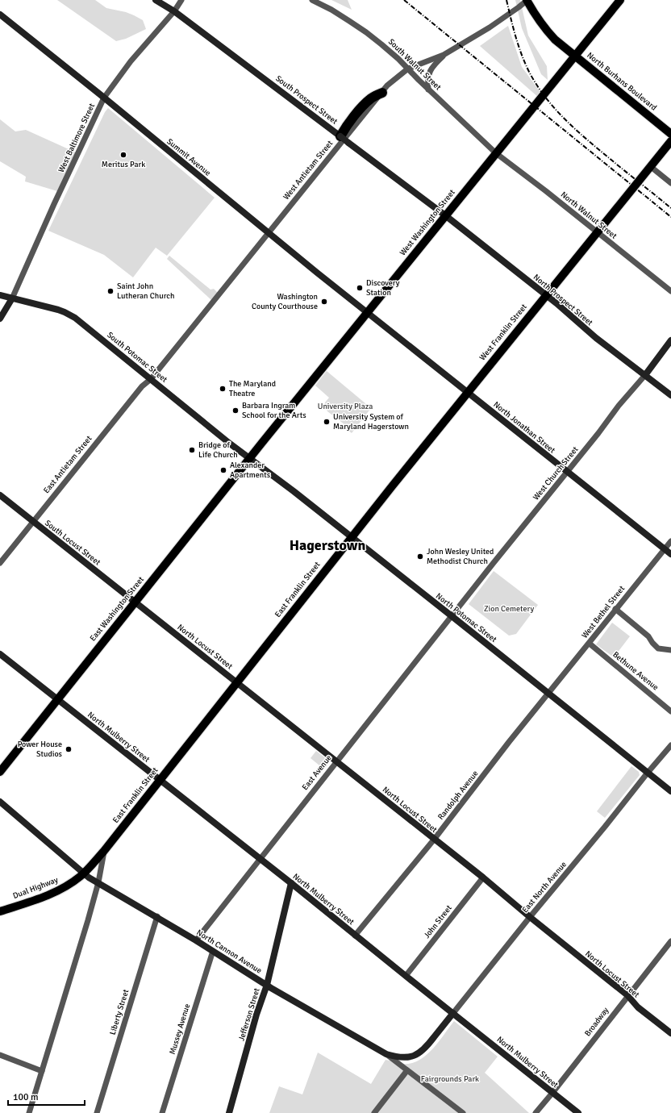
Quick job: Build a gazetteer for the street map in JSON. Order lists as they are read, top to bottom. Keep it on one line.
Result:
{"streets":{"main road":["North Burhans Boulevard","South Prospect Street","Summit Avenue","West Washington Street","North Prospect Street","West Franklin Street","South Potomac Street","North Jonathan Street","West Church Street","South Locust Street","East Franklin Street","East Washington Street","North Potomac Street","North Locust Street","North Mulberry Street","Dual Highway","North Cannon Avenue","Jefferson Street"],"street":["South Walnut Street","West Baltimore Street","West Antietam Street","North Walnut Street","East Antietam Street","West Bethel Street","Bethune Avenue","East Avenue","Randolph Avenue","East North Avenue","John Street","Liberty Street","Broadway","Mussey Avenue"]},"crossings":[["South Walnut Street","West Antietam Street"],["South Walnut Street","North Walnut Street"],["South Walnut Street","West Washington Street"],["North Burhans Boulevard","West Antietam Street"],["North Burhans Boulevard","West Washington Street"],["South Prospect Street","West Baltimore Street"],["South Prospect Street","West Washington Street"],["South Prospect Street","North Prospect Street"],["West Baltimore Street","Summit Avenue"],["West Baltimore Street","South Potomac Street"],["Summit Avenue","West Antietam Street"],["Summit Avenue","West Washington Street"],["Summit Avenue","North Jonathan Street"],["West Antietam Street","South Potomac Street"],["West Antietam Street","East Antietam Street"],["North Walnut Street","West Washington Street"],["North Walnut Street","West Franklin Street"],["West Washington Street","North Prospect Street"],["West Washington Street","South Potomac Street"],["West Washington Street","North Jonathan Street"],["West Washington Street","East Washington Street"],["West Washington Street","North Potomac Street"],["North Prospect Street","West Franklin Street"],["North Prospect Street","West Church Street"],["West Franklin Street","North Jonathan Street"],["West Franklin Street","East Franklin Street"],["West Franklin Street","North Potomac Street"],["South Potomac Street","East Antietam Street"],["South Potomac Street","East Washington Street"],["South Potomac Street","North Potomac Street"],["North Jonathan Street","West Church Street"],["North Jonathan Street","West Bethel Street"],["East Antietam Street","South Locust Street"],["West Church Street","North Potomac Street"],["West Church Street","East Avenue"],["South Locust Street","East Washington Street"],["South Locust Street","North Locust Street"],["East Franklin Street","North Potomac Street"],["East Franklin Street","North Locust Street"],["East Franklin Street","North Mulberry Street"],["East Franklin Street","Dual Highway"],["East Franklin Street","North Cannon Avenue"],["East Washington Street","North Potomac Street"],["East Washington Street","North Locust Street"],["East Washington Street","North Mulberry Street"],["West Bethel Street","North Potomac Street"],["West Bethel Street","Bethune Avenue"],["West Bethel Street","Randolph Avenue"],["North Potomac Street","East Avenue"],["North Potomac Street","Randolph Avenue"],["North Potomac Street","East North Avenue"],["North Locust Street","East Avenue"],["North Locust Street","Randolph Avenue"],["North Locust Street","East North Avenue"],["North Locust Street","John Street"],["North Locust Street","Broadway"],["North Mulberry Street","East Avenue"],["North Mulberry Street","Randolph Avenue"],["North Mulberry Street","East North Avenue"],["North Mulberry Street","John Street"],["North Mulberry Street","North Cannon Avenue"],["North Mulberry Street","Jefferson Street"],["North Mulberry Street","Broadway"],["East Avenue","North Cannon Avenue"],["East North Avenue","North Cannon Avenue"],["Dual Highway","North Cannon Avenue"],["North Cannon Avenue","Liberty Street"],["North Cannon Avenue","Jefferson Street"],["North Cannon Avenue","Mussey Avenue"]],"districts":["Hagerstown"],"parks":["University Plaza","Zion Cemetery","Fairgrounds Park"],"places":["Meritus Park","Discovery Station","Saint John Lutheran Church","Washington County Courthouse","The Maryland Theatre","Barbara Ingram School for the Arts","University System of Maryland Hagerstown","Bridge of Life Church","Alexander Apartments","John Wesley United Methodist Church","Power House Studios"],"scale_bar":"100 m"}
